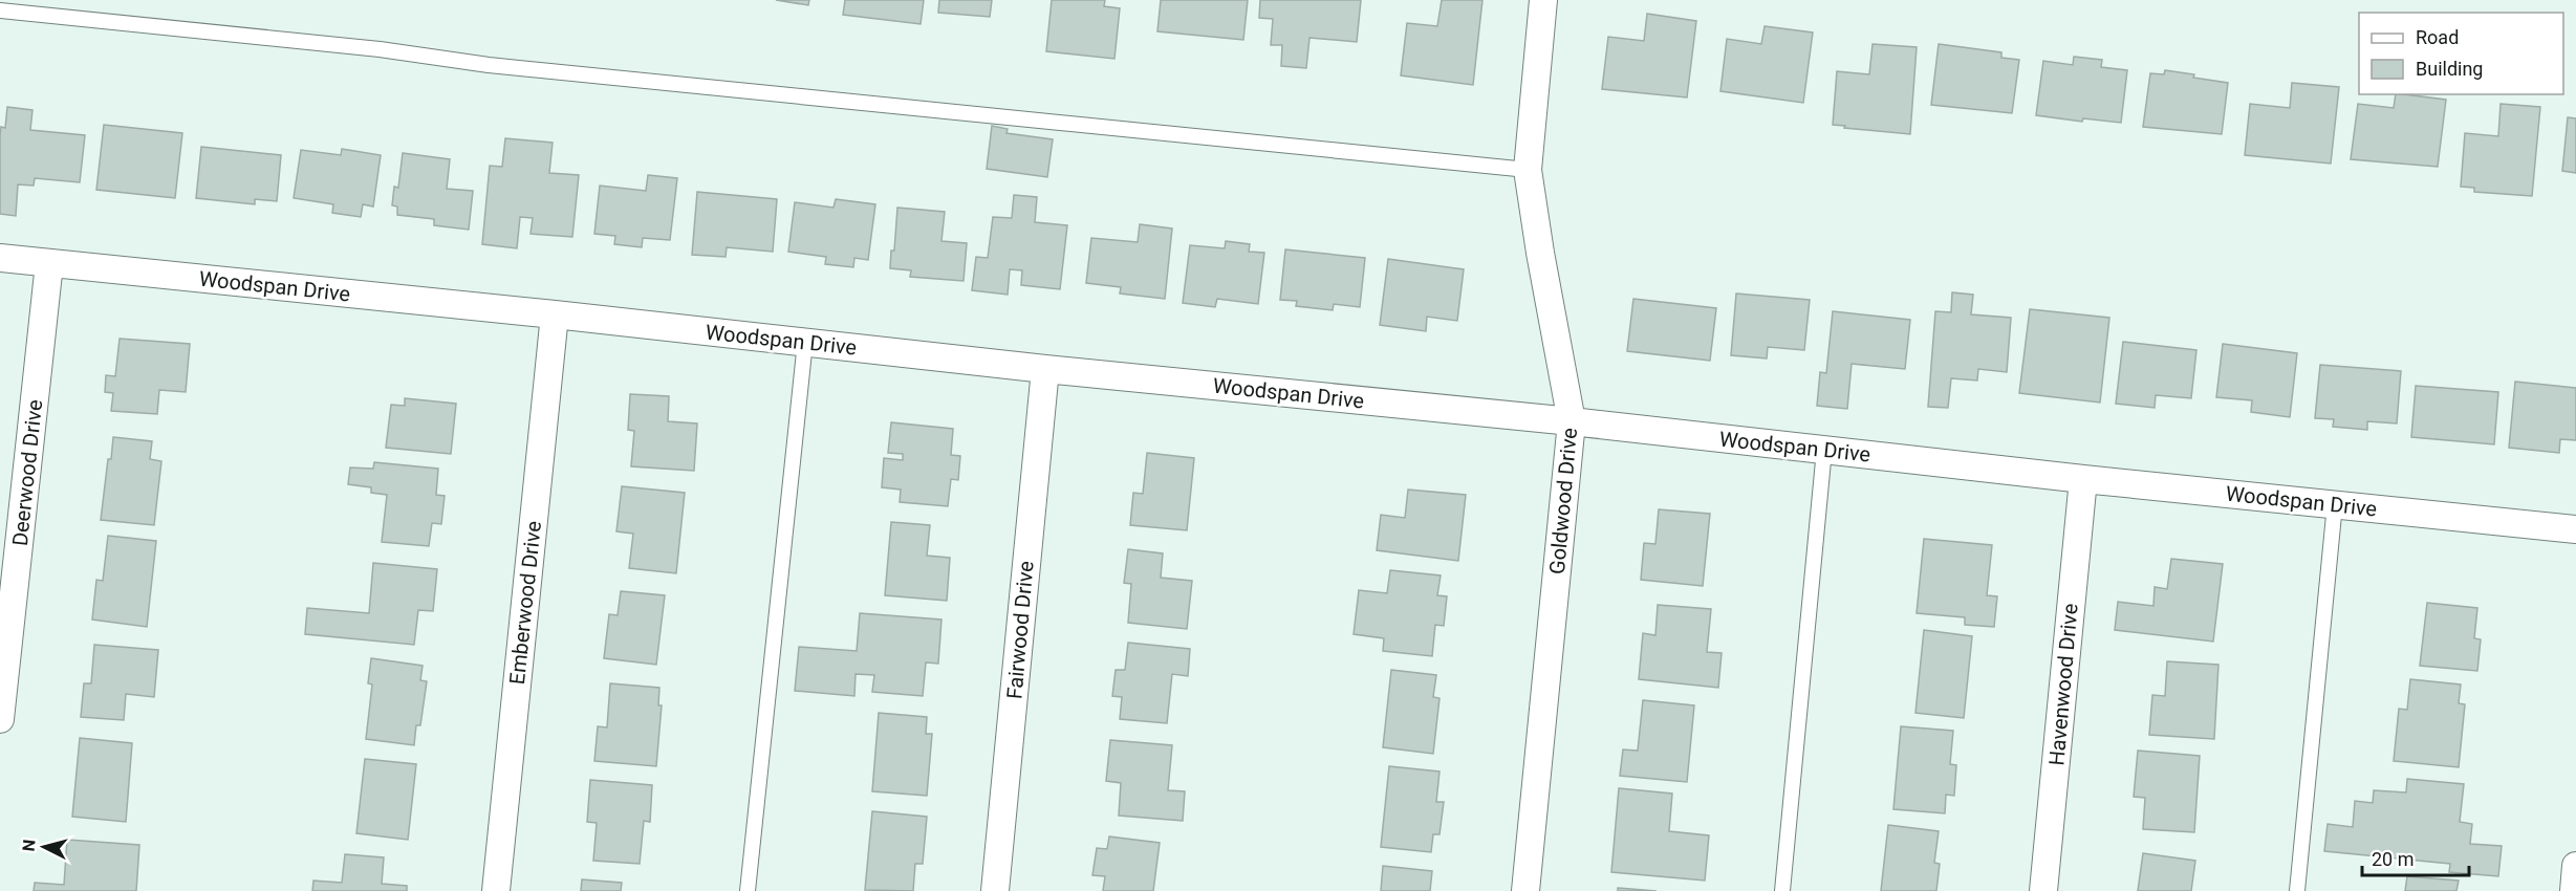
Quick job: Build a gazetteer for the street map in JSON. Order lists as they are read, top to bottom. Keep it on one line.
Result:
{"streets":{"street":["Woodspan Drive","Deerwood Drive","Goldwood Drive","Emberwood Drive","Fairwood Drive","Havenwood Drive"]},"crossings":[["Woodspan Drive","Deerwood Drive"],["Woodspan Drive","Goldwood Drive"],["Woodspan Drive","Emberwood Drive"],["Woodspan Drive","Fairwood Drive"],["Woodspan Drive","Havenwood Drive"]],"legend":["Road","Building"],"scale_bar":"20 m","north":"left"}
